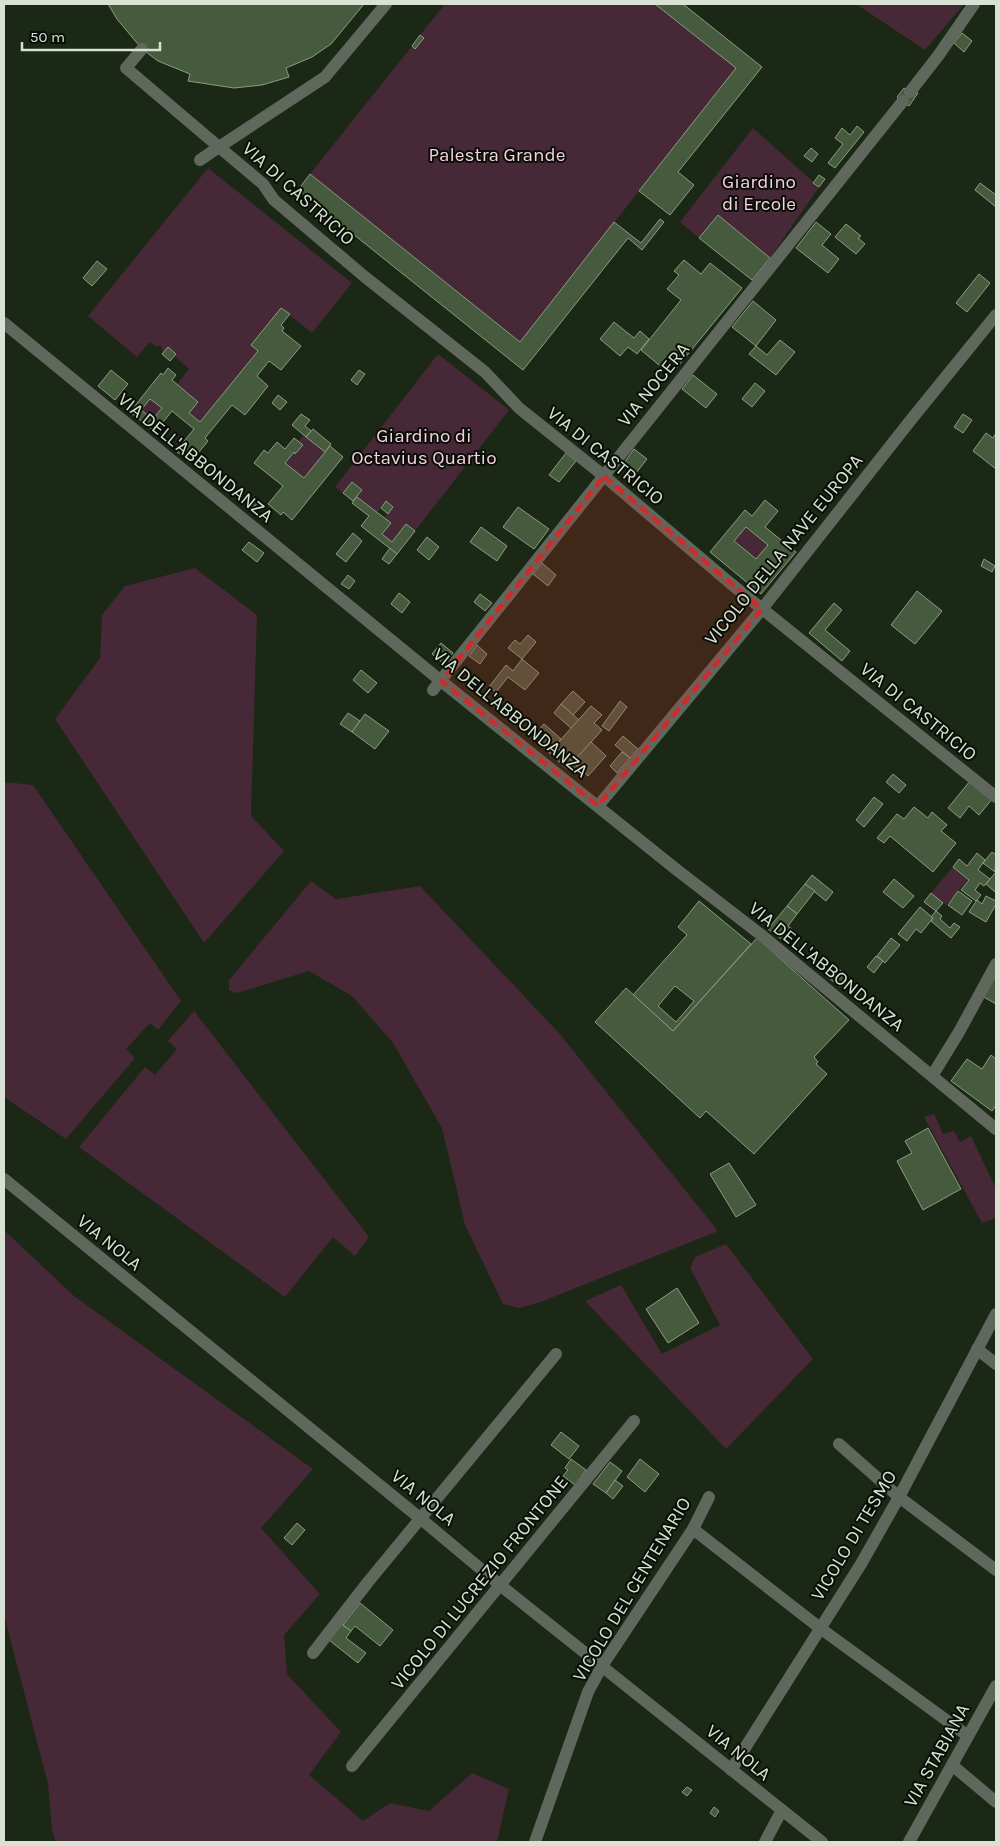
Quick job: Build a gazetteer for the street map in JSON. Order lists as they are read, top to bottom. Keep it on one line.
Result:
{"streets":{"street":["VIA DI CASTRICIO","VIA NOCERA","VIA DELL'ABBONDANZA","VICOLO DELLA NAVE EUROPA","VIA NOLA","VICOLO DI TESMO","VICOLO DI LUCREZIO FRONTONE","VICOLO DEL CENTENARIO","VIA STABIANA"]},"crossings":[["VIA DI CASTRICIO","VIA NOCERA"],["VIA DI CASTRICIO","VICOLO DELLA NAVE EUROPA"],["VIA NOCERA","VIA DELL'ABBONDANZA"],["VIA DELL'ABBONDANZA","VICOLO DELLA NAVE EUROPA"],["VIA NOLA","VICOLO DI TESMO"],["VIA NOLA","VICOLO DI LUCREZIO FRONTONE"],["VIA NOLA","VICOLO DEL CENTENARIO"]],"parks":["Palestra Grande","Giardino di Ercole","Giardino di Octavius Quartio"],"scale_bar":"50 m"}
